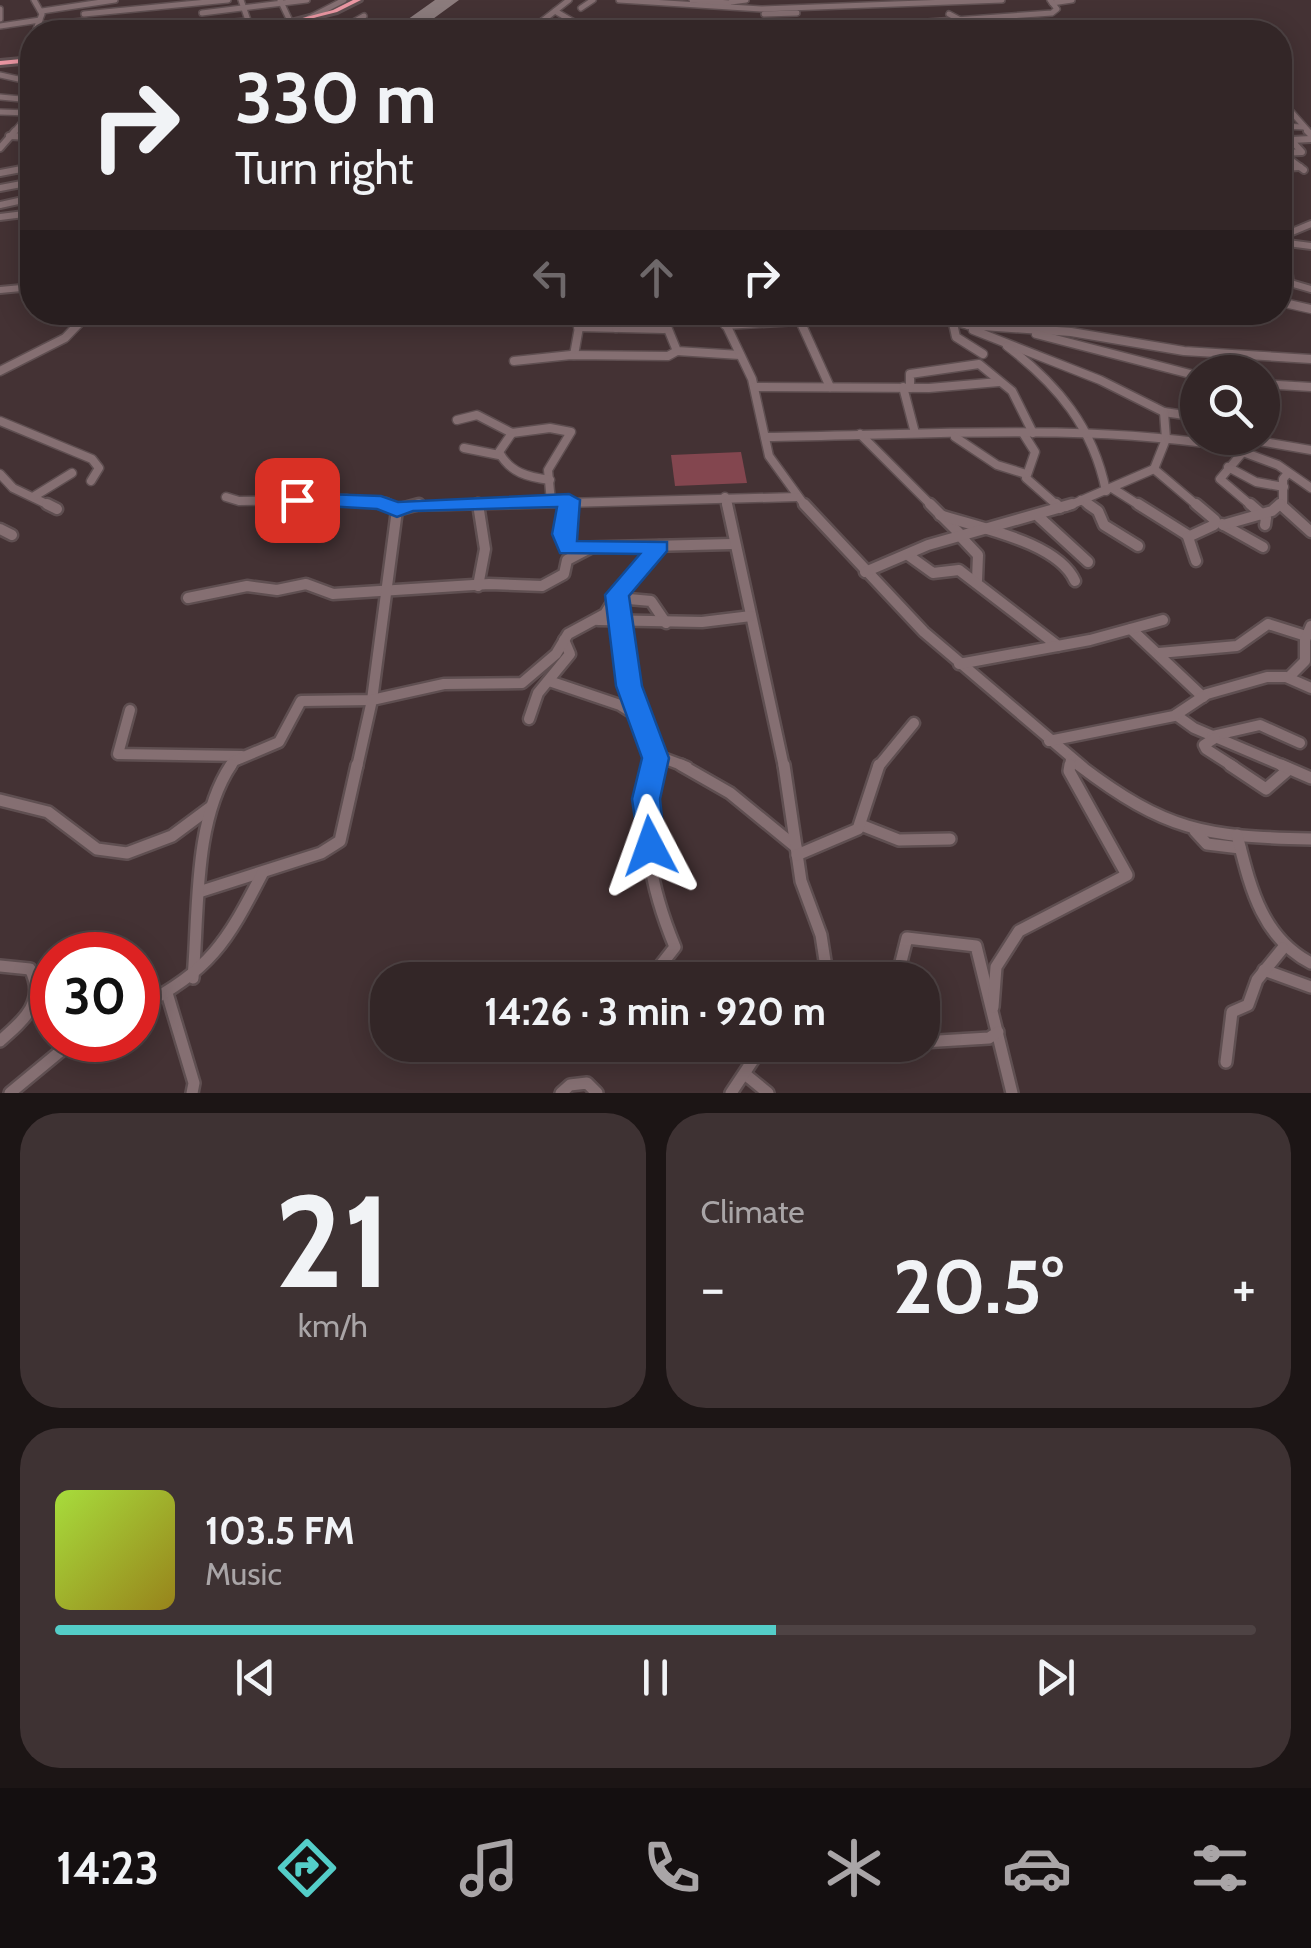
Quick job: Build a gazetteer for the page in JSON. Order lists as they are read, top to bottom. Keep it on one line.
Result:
{"page":{"turn":["330 m","Turn right"],"limit":"30","trip":"14:26 · 3 min · 920 m","tile":[["21","km/h"],"Climate"],"heat":["−","20.5°","+"],"song":["103.5 FM","Music"],"tabs":"14:23"}}
